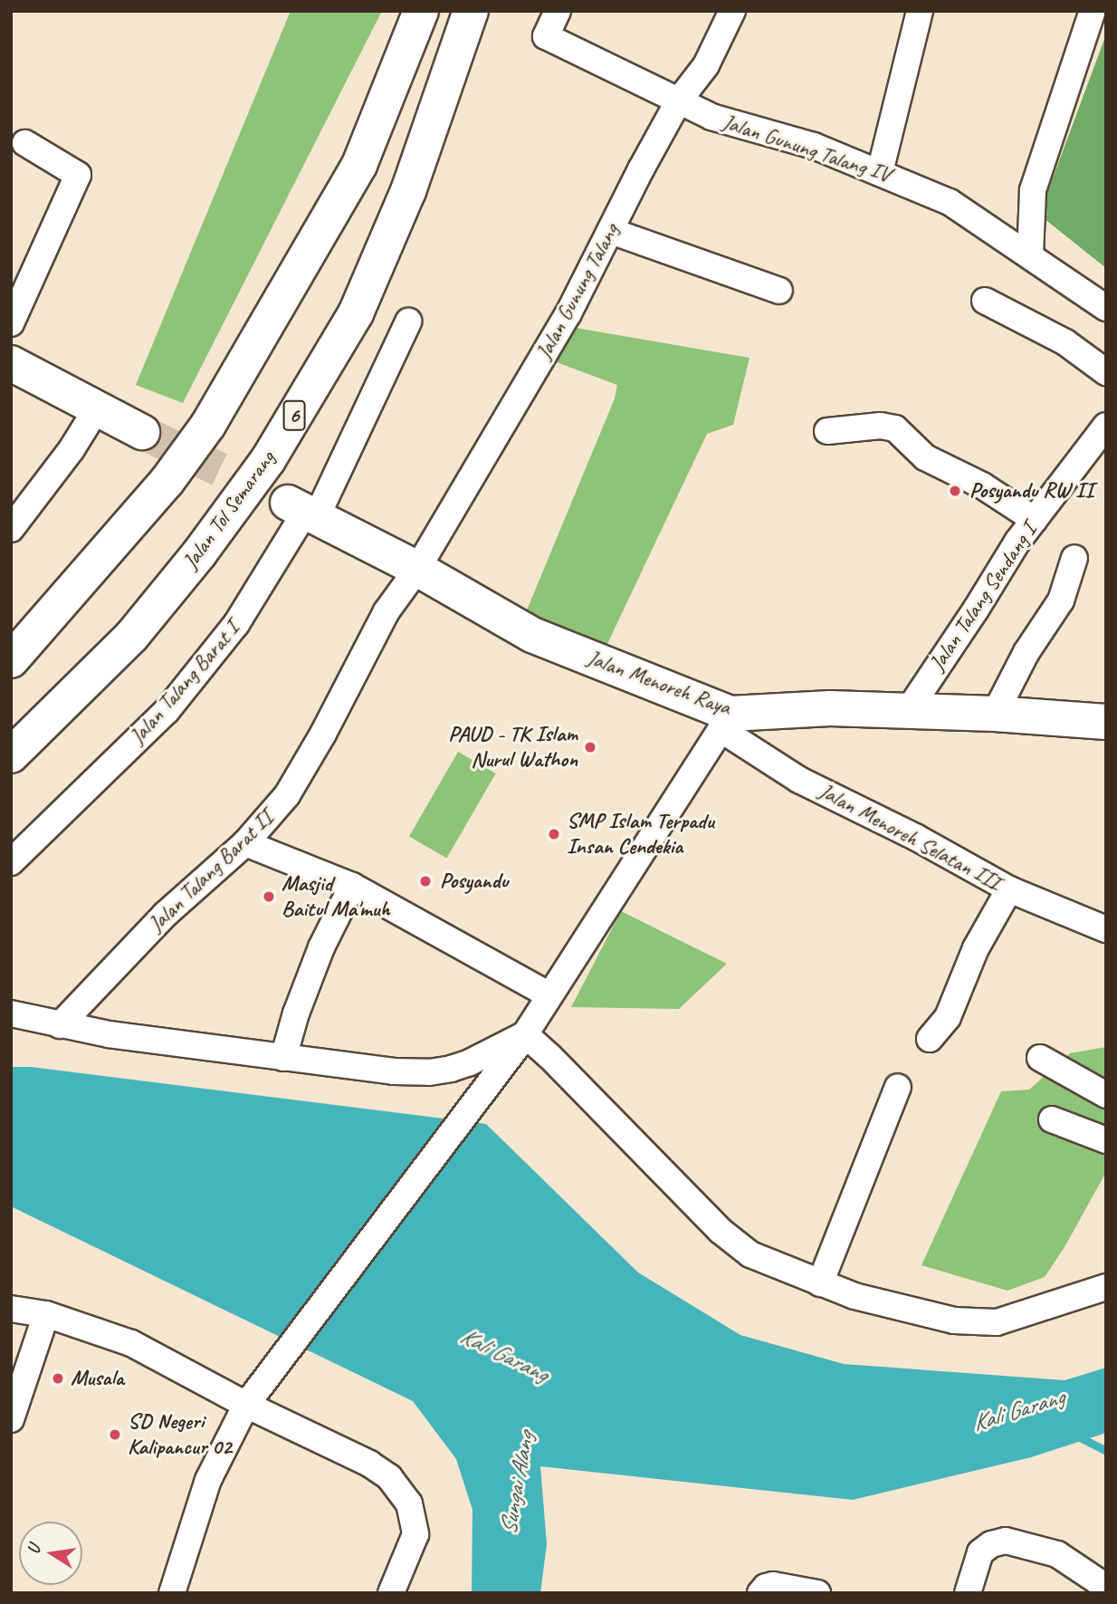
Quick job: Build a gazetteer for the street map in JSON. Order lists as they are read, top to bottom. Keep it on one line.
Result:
{"streets":{"main road":["6","Jalan Tol Semarang","Jalan Menoreh Raya"],"street":["Jalan Gunung Talang IV","Jalan Gunung Talang","Jalan Talang Sendang I","Jalan Talang Barat I","Jalan Menoreh Selatan III","Jalan Talang Barat II"]},"crossings":[["Jalan Gunung Talang IV","Jalan Gunung Talang"],["Jalan Gunung Talang","Jalan Menoreh Raya"],["Jalan Gunung Talang","Jalan Talang Barat II"],["Jalan Talang Sendang I","Jalan Menoreh Raya"],["Jalan Talang Barat I","Jalan Menoreh Raya"],["Jalan Menoreh Raya","Jalan Menoreh Selatan III"],["Jalan Menoreh Raya","Jalan Talang Barat II"]],"water":["Kali Garang","Sungai Alang"],"places":["Posyandu RW II","PAUD - TK Islam Nurul Wathon","SMP Islam Terpadu Insan Cendekia","Posyandu","Masjid Baitul Ma'muh","Musala","SD Negeri Kalipancur 02"],"north":"left"}
